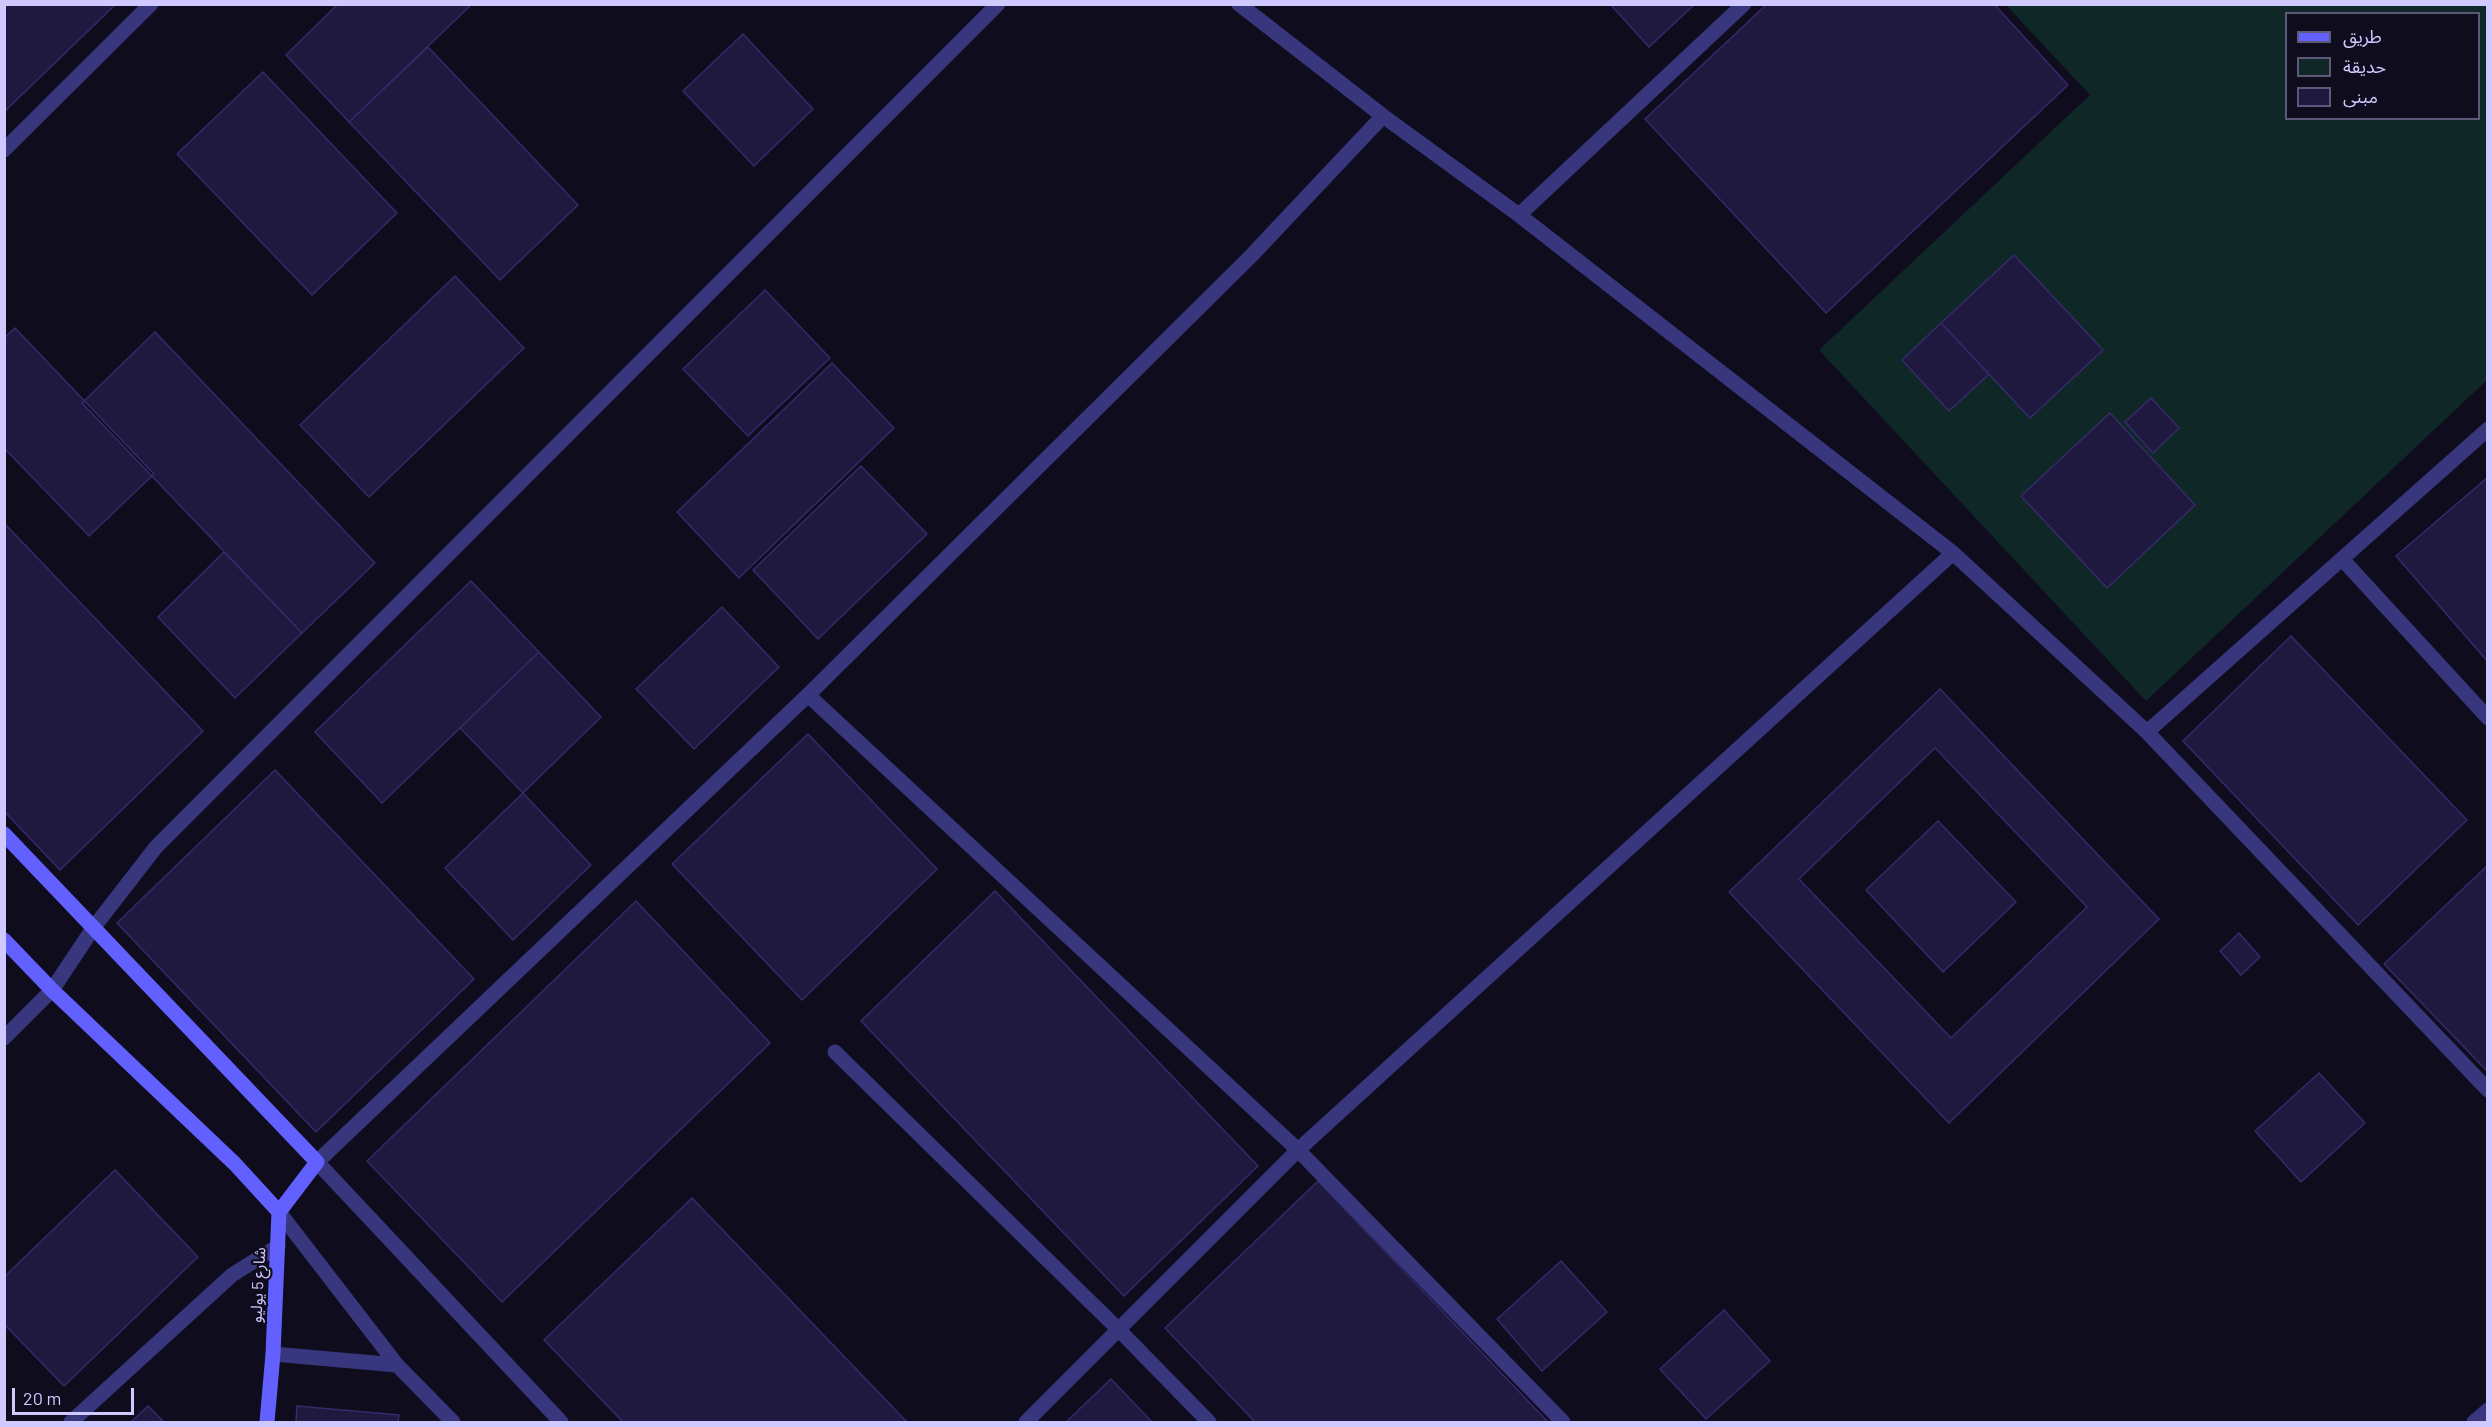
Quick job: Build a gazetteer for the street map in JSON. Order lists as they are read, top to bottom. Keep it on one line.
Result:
{"streets":{"main road":["شارع 5 يوليو"]},"legend":["طريق","حديقة","مبنى"],"scale_bar":"20 m"}
